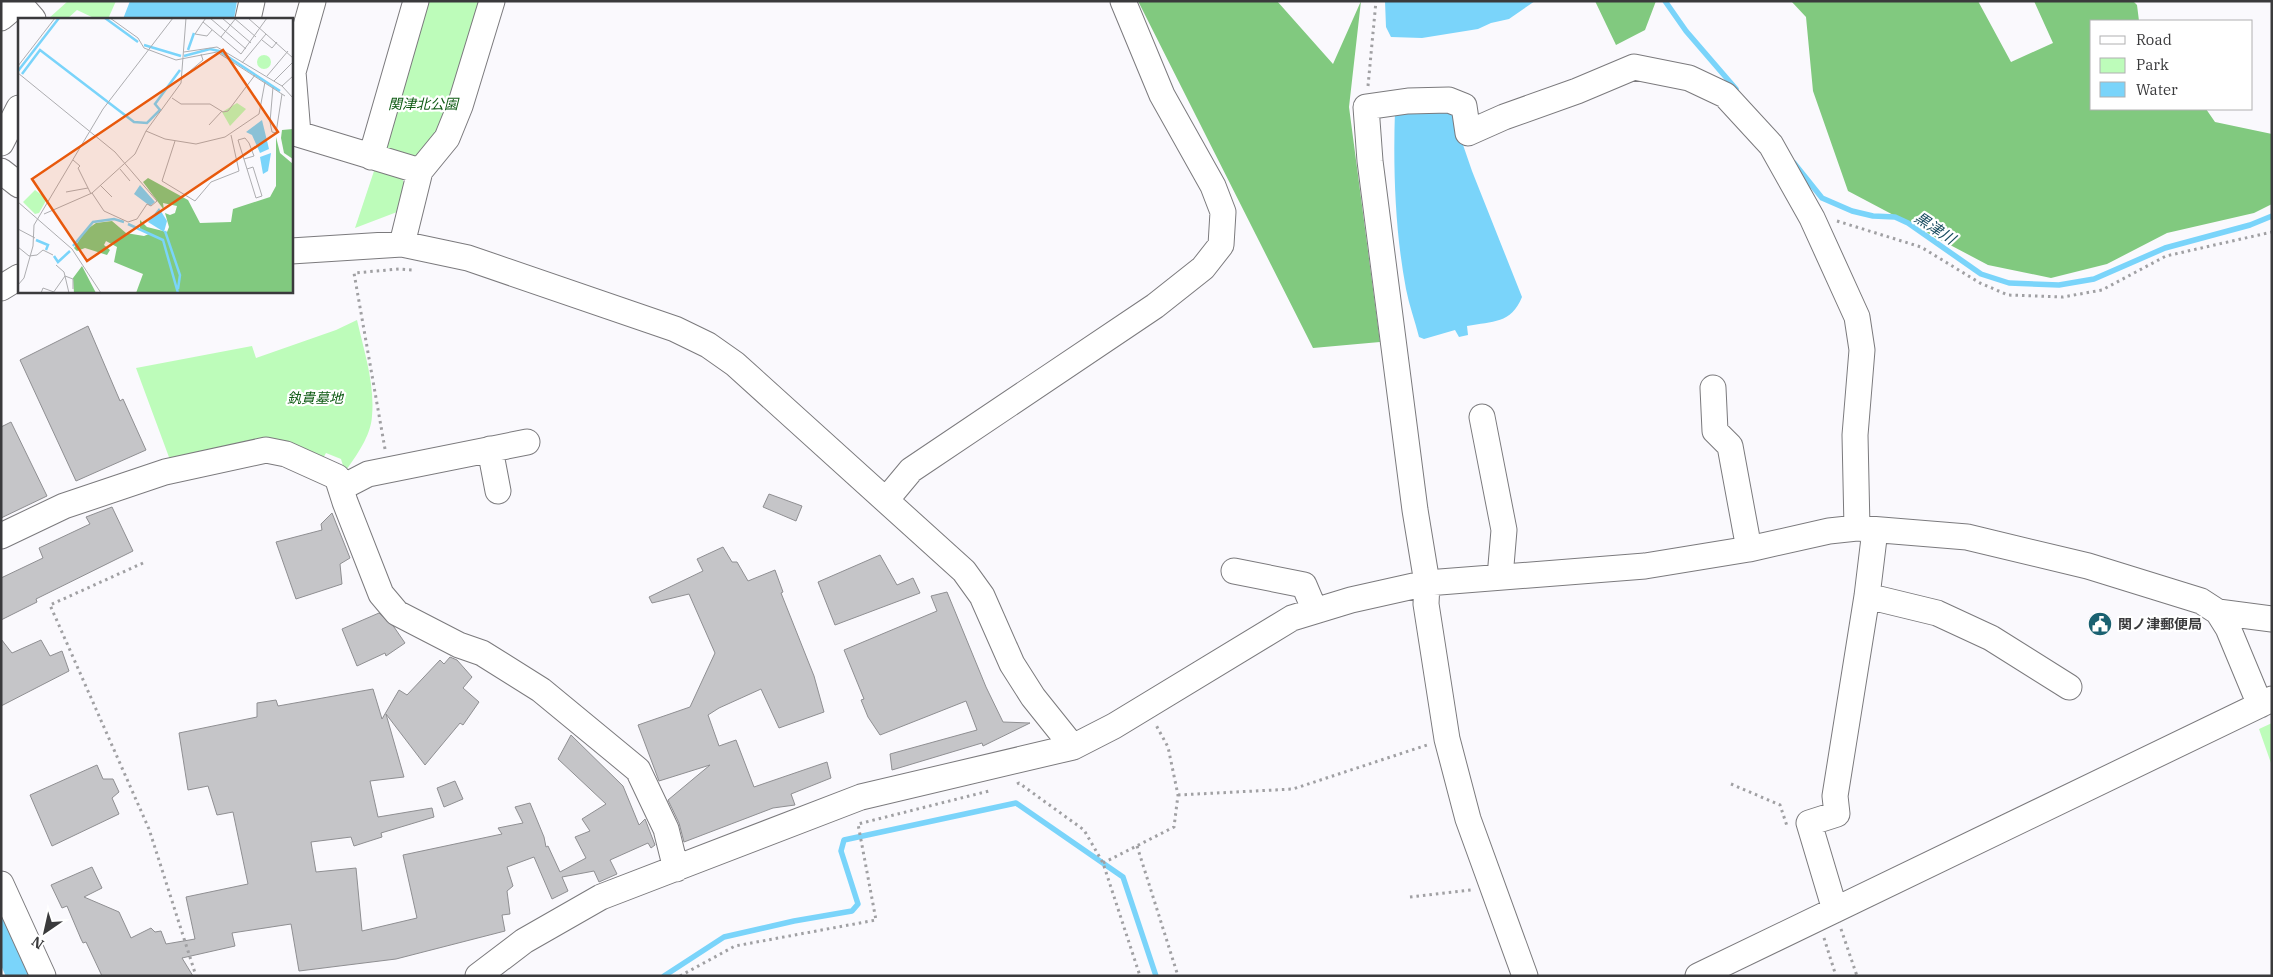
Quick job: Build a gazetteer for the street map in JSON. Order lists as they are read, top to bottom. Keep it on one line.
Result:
{"water":["黒津川"],"parks":["関津北公園","釻貴墓地"],"places":{"public building":["関ノ津郵便局"]},"legend":["Road","Park","Water"],"north":"bottom left"}
